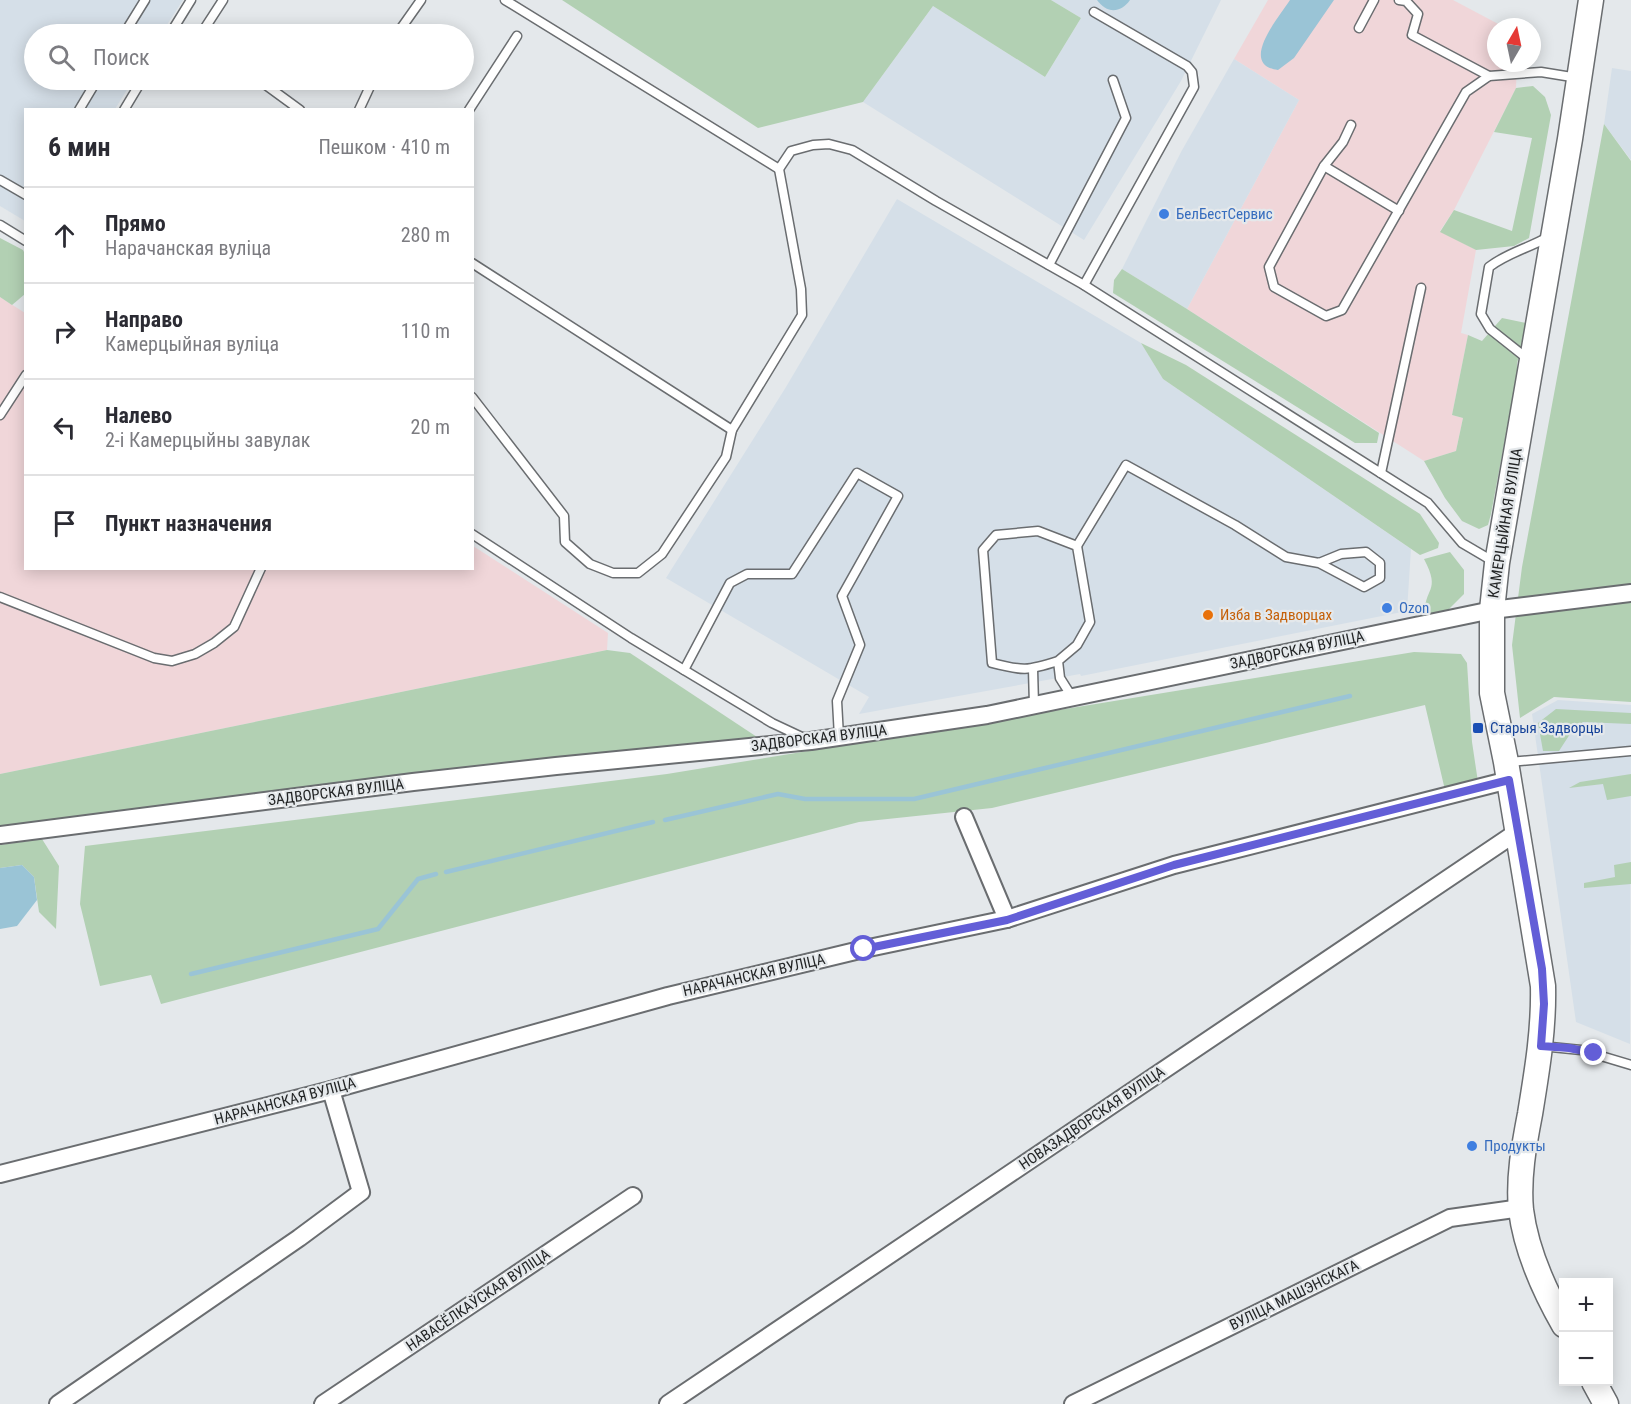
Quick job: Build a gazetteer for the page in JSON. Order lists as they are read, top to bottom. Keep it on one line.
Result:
{"streets":{"main road":["КАМЕРЦЫЙНАЯ ВУЛІЦА"],"street":["ЗАДВОРСКАЯ ВУЛІЦА","НАРАЧАНСКАЯ ВУЛІЦА","НОВАЗАДВОРСКАЯ ВУЛІЦА","ВУЛІЦА МАШЭНСКАГА","НАВАСЁЛКАЎСКАЯ ВУЛІЦА"]},"crossings":[["КАМЕРЦЫЙНАЯ ВУЛІЦА","ЗАДВОРСКАЯ ВУЛІЦА"],["КАМЕРЦЫЙНАЯ ВУЛІЦА","НАРАЧАНСКАЯ ВУЛІЦА"],["КАМЕРЦЫЙНАЯ ВУЛІЦА","НОВАЗАДВОРСКАЯ ВУЛІЦА"],["КАМЕРЦЫЙНАЯ ВУЛІЦА","ВУЛІЦА МАШЭНСКАГА"]],"places":{"other":["БелБестСервис","Ozon","Изба в Задворцах","Продукты"],"transit":["Старыя Задворцы"]},"north":"top","page":{"search":"Поиск","heading":["6 мин","Пешком · 410 m"],"list":[["Прямо","Нарачанская вуліца","280 m"],["Направо","Камерцыйная вуліца","110 m"],["Налево","2-і Камерцыйны завулак","20 m"],"Пункт назначения"],"map_buttons":["+","−"]}}
